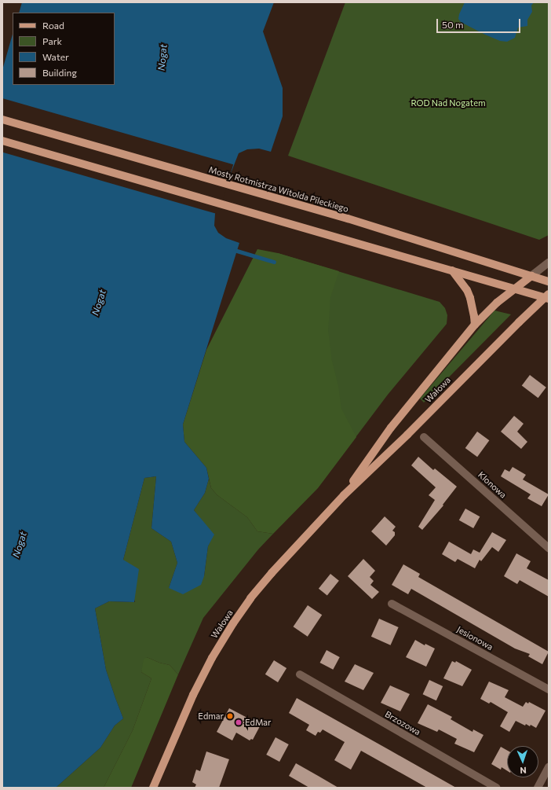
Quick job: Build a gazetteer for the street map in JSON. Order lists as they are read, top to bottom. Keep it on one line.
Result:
{"streets":{"main road":["Mosty Rotmistrza Witolda Pileckiego","Wałowa"],"street":["Klonowa","Jesionowa","Brzozowa"]},"crossings":[["Mosty Rotmistrza Witolda Pileckiego","Wałowa"]],"water":["Nogat"],"parks":["ROD Nad Nogatem"],"places":["Edmar","EdMar"],"legend":["Road","Park","Water","Building"],"scale_bar":"50 m","north":"bottom"}
